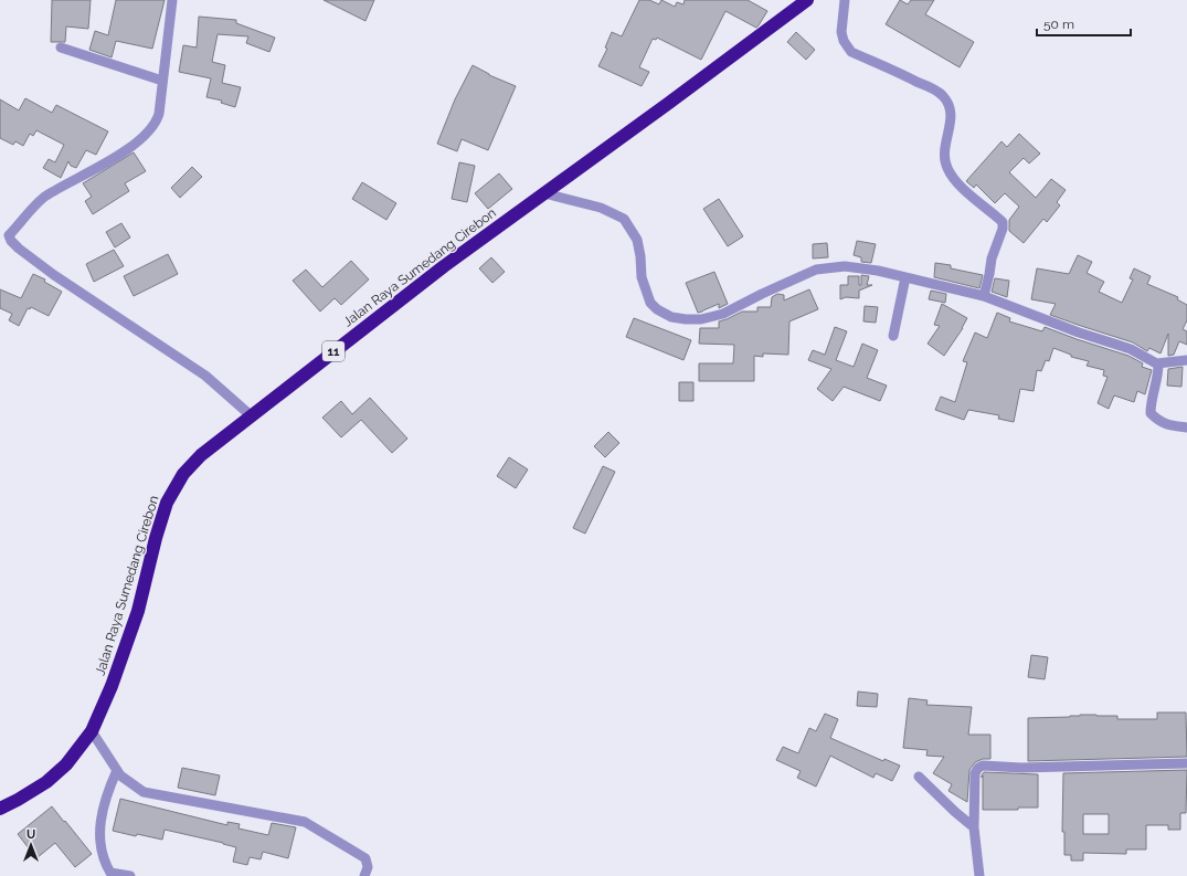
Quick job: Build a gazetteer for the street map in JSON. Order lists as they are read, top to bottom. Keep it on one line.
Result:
{"streets":{"highway":["Jalan Raya Sumedang Cirebon","11"]},"scale_bar":"50 m","north":"top"}
